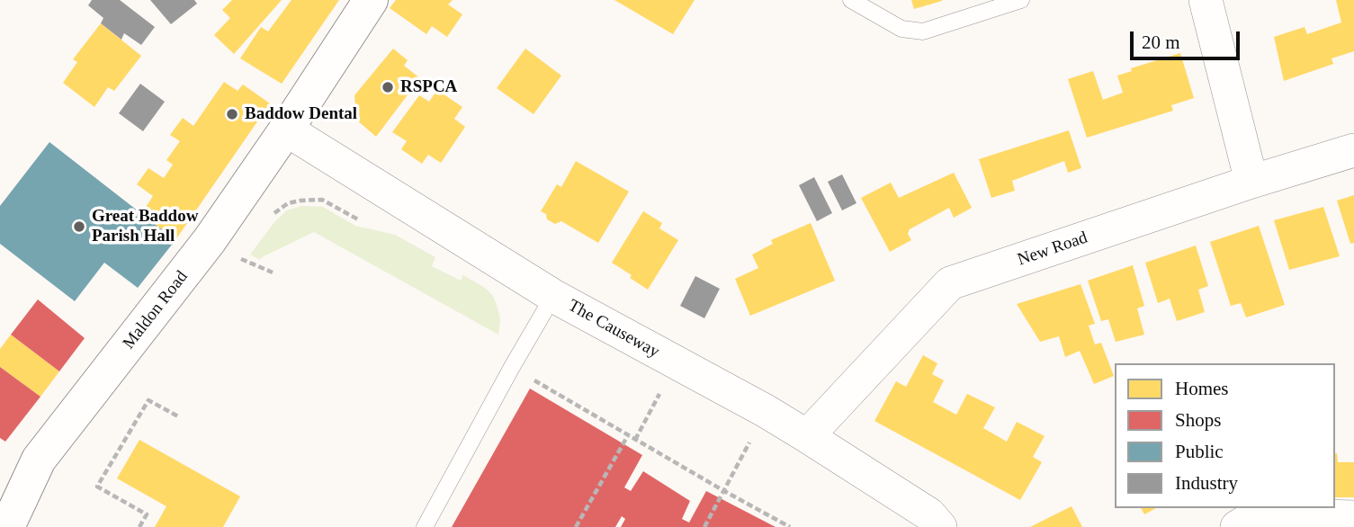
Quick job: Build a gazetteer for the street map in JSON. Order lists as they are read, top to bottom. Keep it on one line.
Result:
{"streets":{"street":["New Road","Maldon Road","The Causeway"]},"crossings":[["New Road","The Causeway"],["Maldon Road","The Causeway"]],"places":["RSPCA","Baddow Dental","Great Baddow Parish Hall"],"legend":["Homes","Shops","Public","Industry"],"scale_bar":"20 m"}
